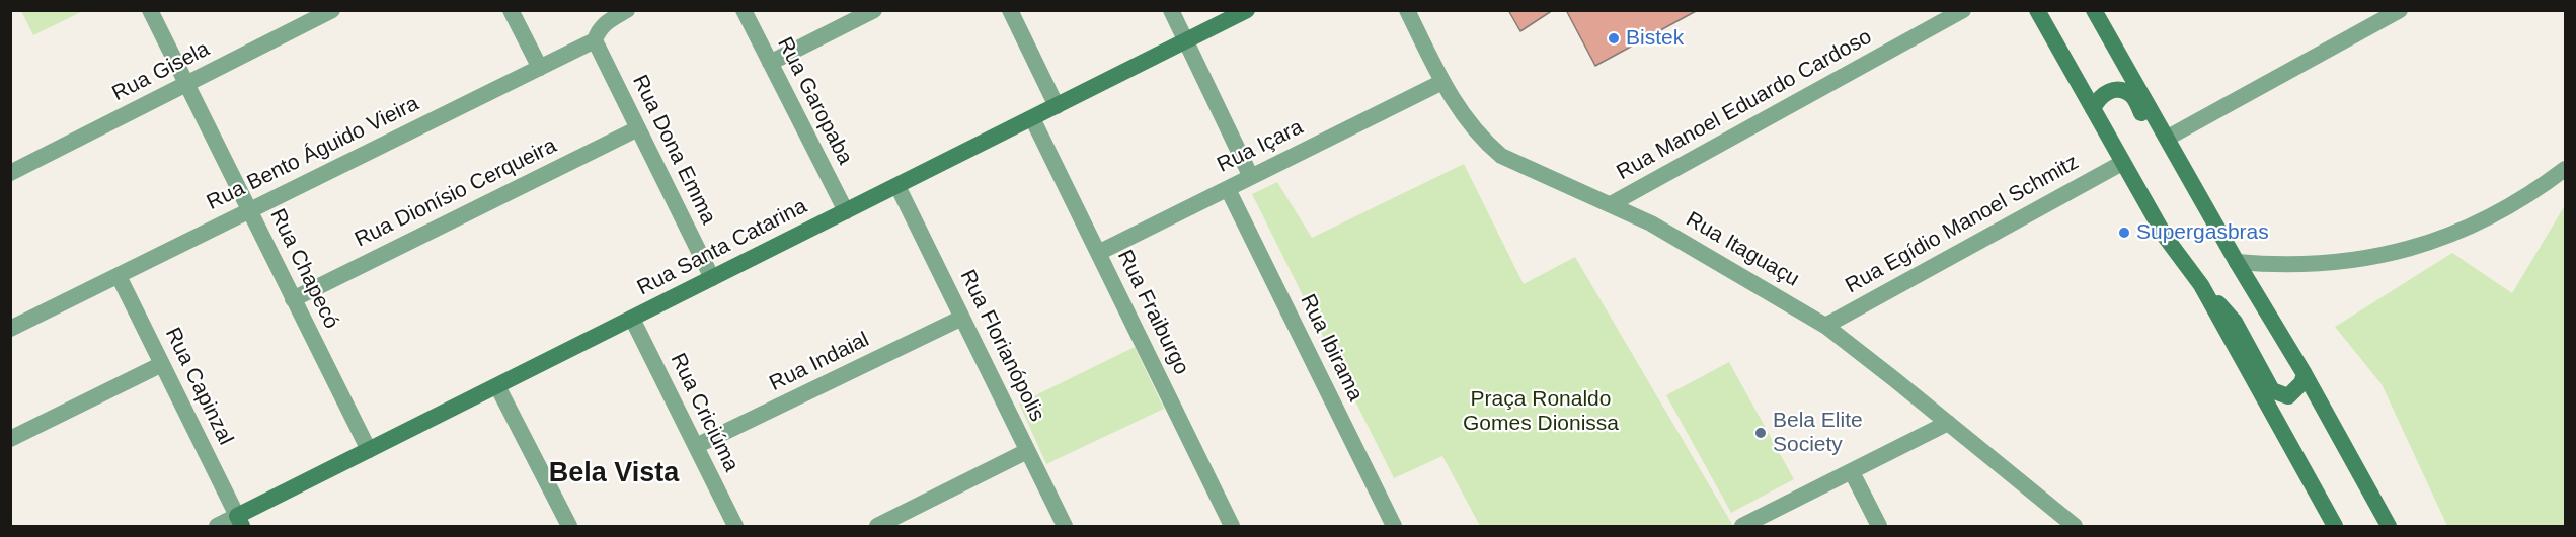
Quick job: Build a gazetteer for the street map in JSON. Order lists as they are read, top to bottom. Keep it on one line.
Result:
{"streets":{"main road":["Rua Santa Catarina"],"street":["Rua Gisela","Rua Garopaba","Rua Manoel Eduardo Cardoso","Rua Içara","Rua Dona Emma","Rua Bento Águido Vieira","Rua Dionísio Cerqueira","Rua Egídio Manoel Schmitz","Rua Itaguaçu","Rua Chapecó","Rua Fraiburgo","Rua Florianópolis","Rua Ibirama","Rua Indaial","Rua Capinzal","Rua Criciúma"]},"crossings":[["Rua Gisela","Rua Chapecó"],["Rua Garopaba","Rua Santa Catarina"],["Rua Manoel Eduardo Cardoso","Rua Itaguaçu"],["Rua Içara","Rua Itaguaçu"],["Rua Içara","Rua Fraiburgo"],["Rua Içara","Rua Ibirama"],["Rua Dona Emma","Rua Bento Águido Vieira"],["Rua Dona Emma","Rua Dionísio Cerqueira"],["Rua Dona Emma","Rua Santa Catarina"],["Rua Bento Águido Vieira","Rua Chapecó"],["Rua Bento Águido Vieira","Rua Capinzal"],["Rua Dionísio Cerqueira","Rua Chapecó"],["Rua Egídio Manoel Schmitz","Rua Itaguaçu"],["Rua Santa Catarina","Rua Chapecó"],["Rua Santa Catarina","Rua Fraiburgo"],["Rua Santa Catarina","Rua Florianópolis"],["Rua Santa Catarina","Rua Capinzal"],["Rua Santa Catarina","Rua Criciúma"],["Rua Florianópolis","Rua Indaial"],["Rua Indaial","Rua Criciúma"]],"districts":["Bela Vista"],"parks":["Praça Ronaldo Gomes Dionissa"],"places":["Bistek","Supergasbras","Bela Elite Society"]}
